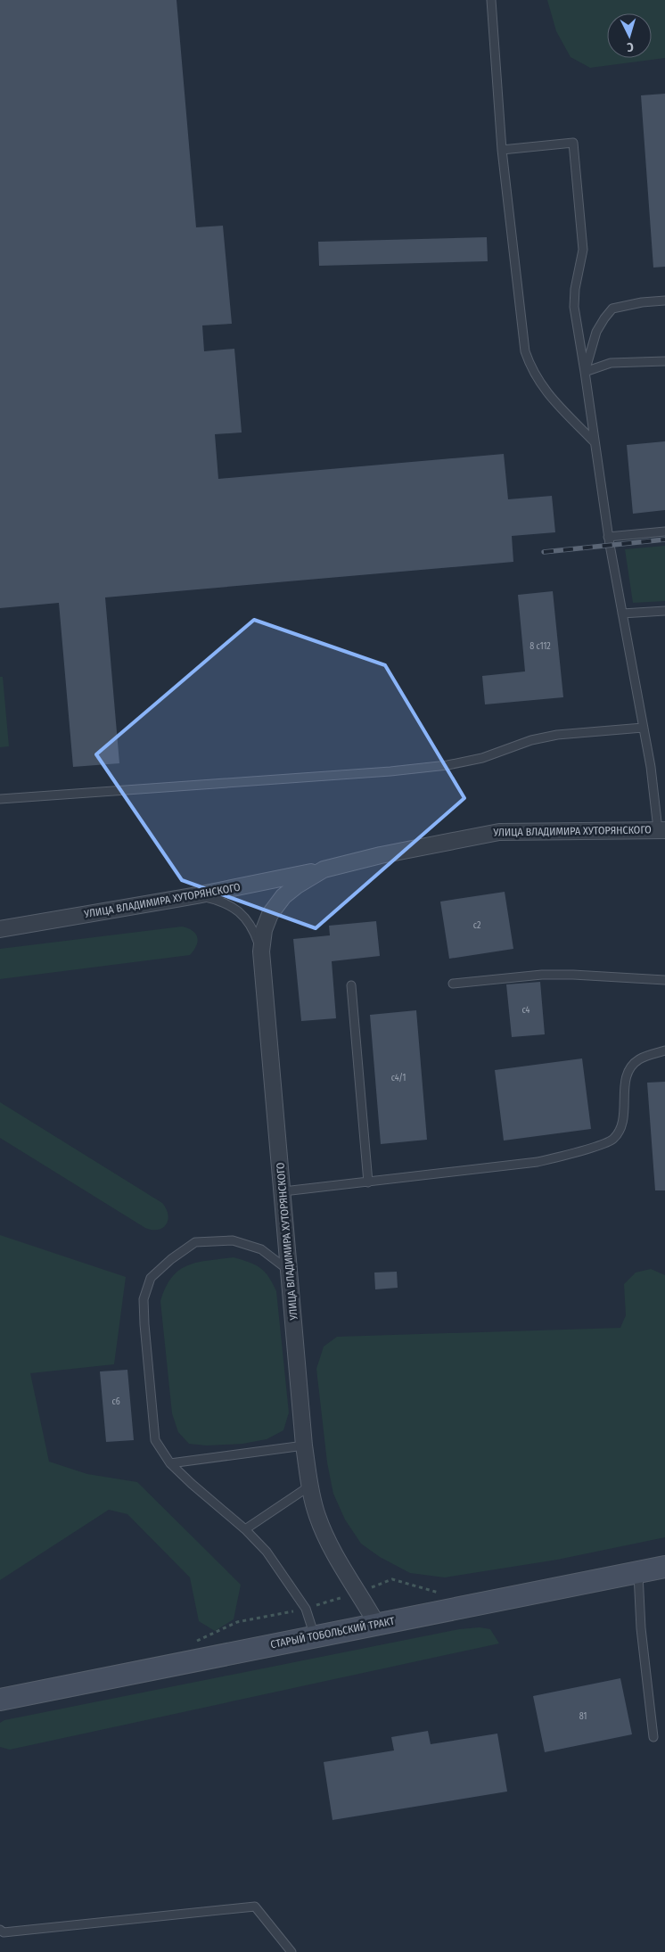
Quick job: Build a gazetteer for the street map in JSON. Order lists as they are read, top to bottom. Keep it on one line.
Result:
{"streets":{"street":["УЛИЦА ВЛАДИМИРА ХУТОРЯНСКОГО","СТАРЫЙ ТОБОЛЬСКИЙ ТРАКТ"]},"crossings":[["УЛИЦА ВЛАДИМИРА ХУТОРЯНСКОГО","СТАРЫЙ ТОБОЛЬСКИЙ ТРАКТ"]],"house_numbers":["8 с112","с2","с4","с4/1","с6","81"],"north":"bottom"}
